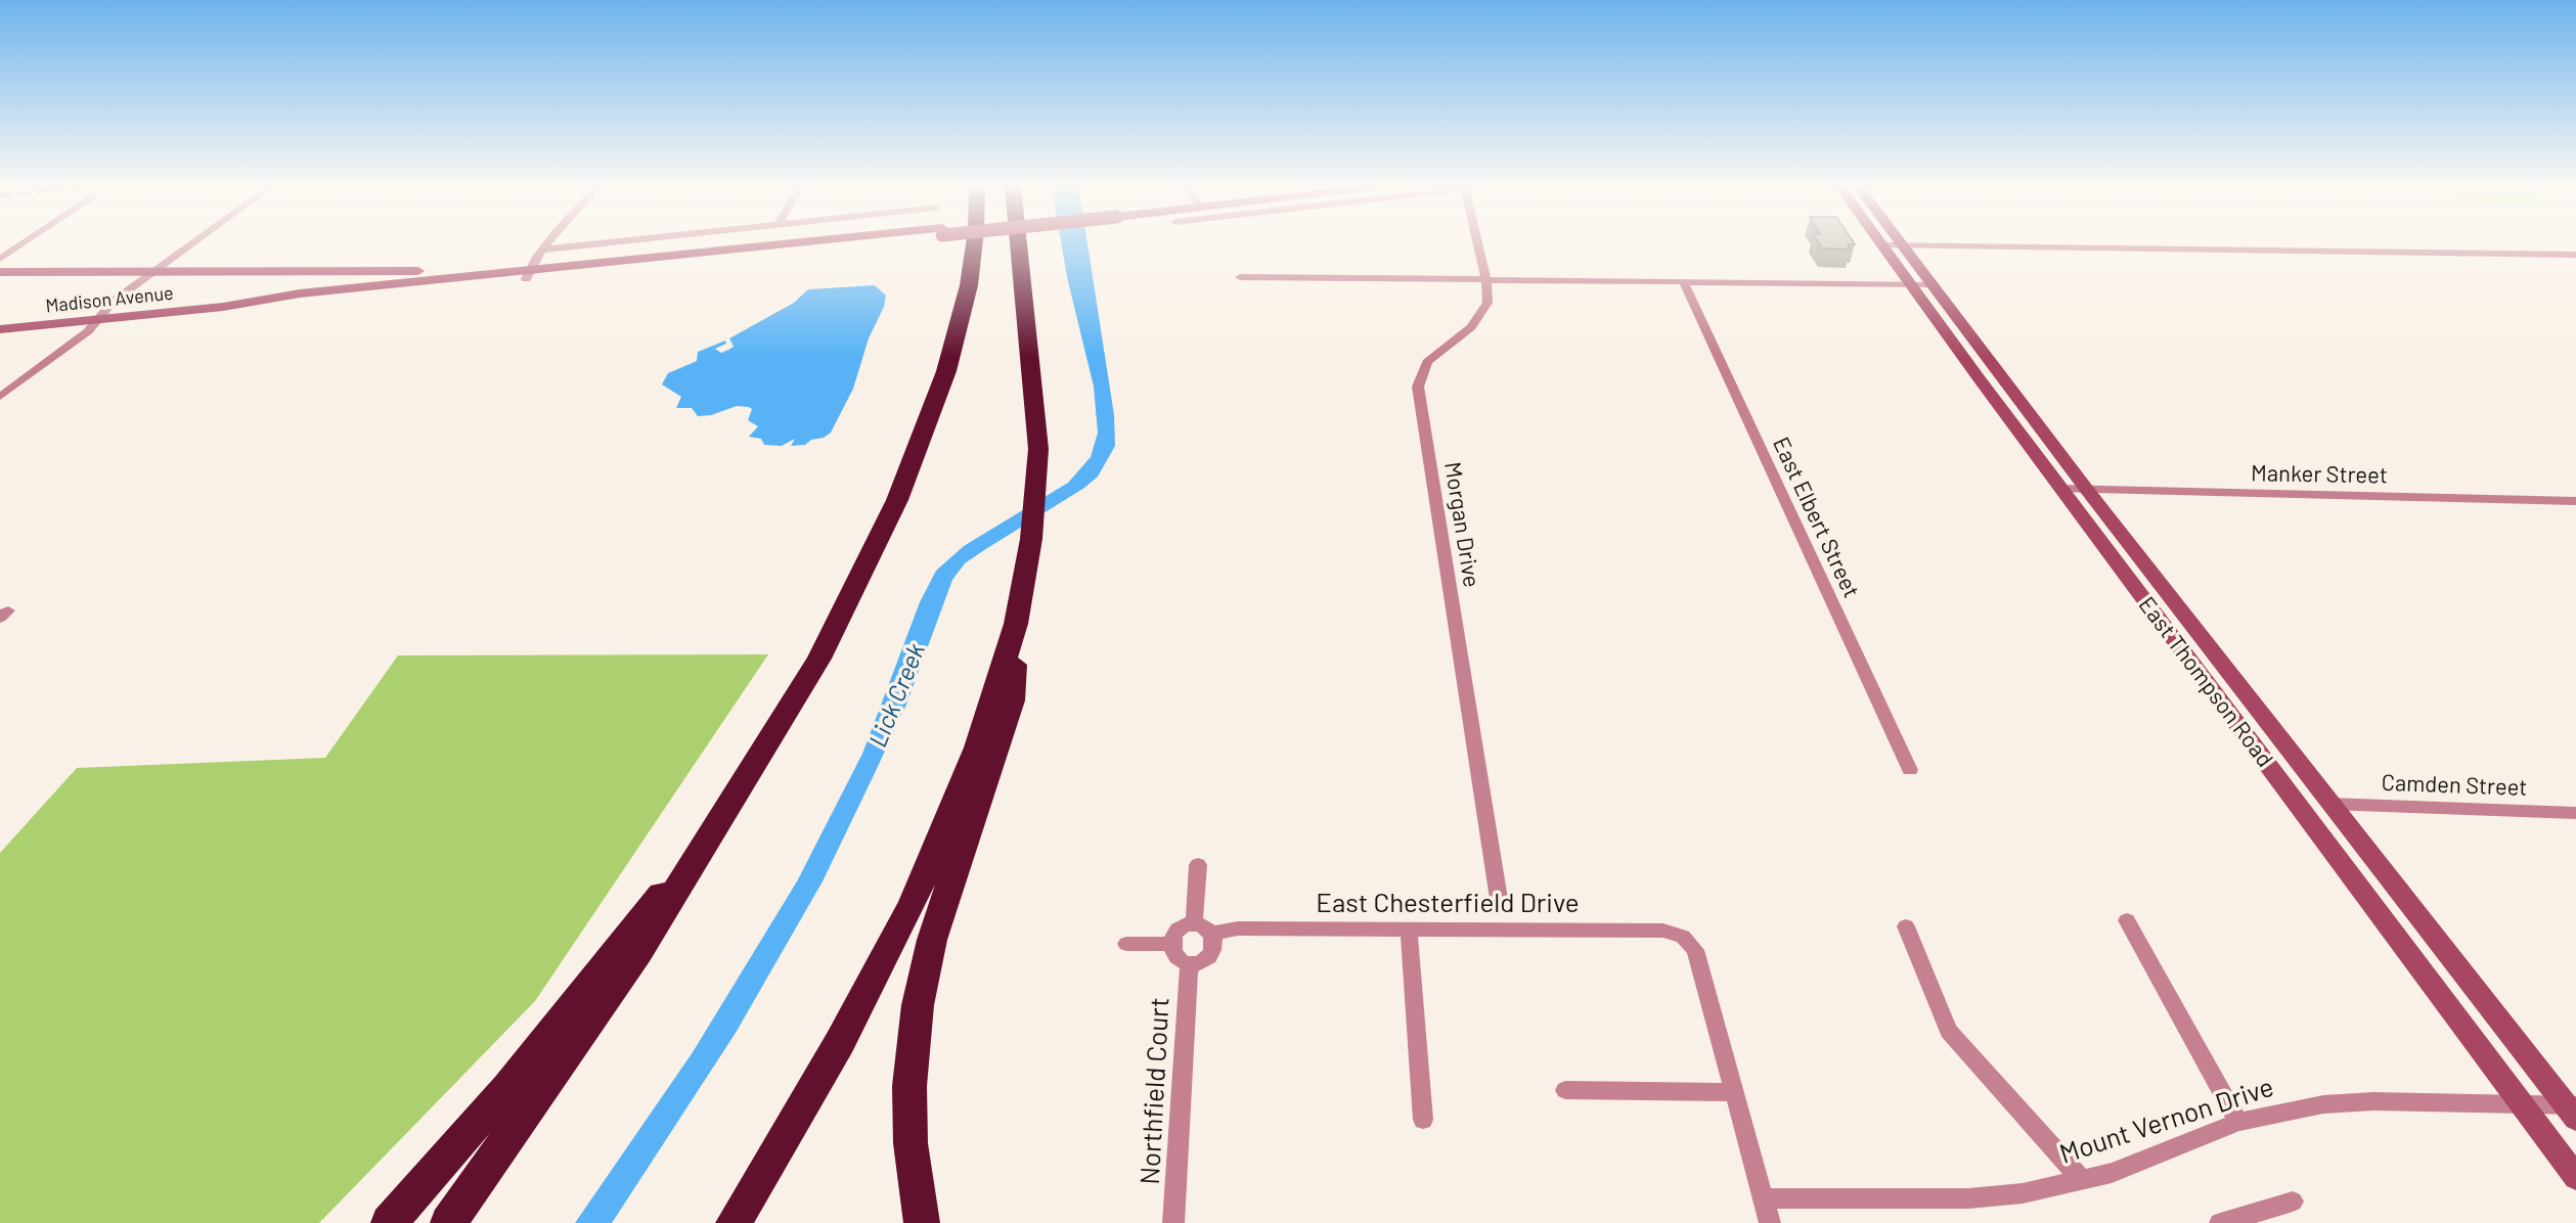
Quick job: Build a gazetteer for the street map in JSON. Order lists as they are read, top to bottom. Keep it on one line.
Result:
{"streets":{"main road":["Madison Avenue","East Thompson Road"],"street":["Manker Street","East Elbert Street","Morgan Drive","Camden Street","East Chesterfield Drive","Northfield Court","Mount Vernon Drive"]},"crossings":[["Manker Street","East Thompson Road"],["East Thompson Road","Camden Street"],["East Thompson Road","Mount Vernon Drive"],["East Chesterfield Drive","Northfield Court"]],"water":["Lick Creek"]}
